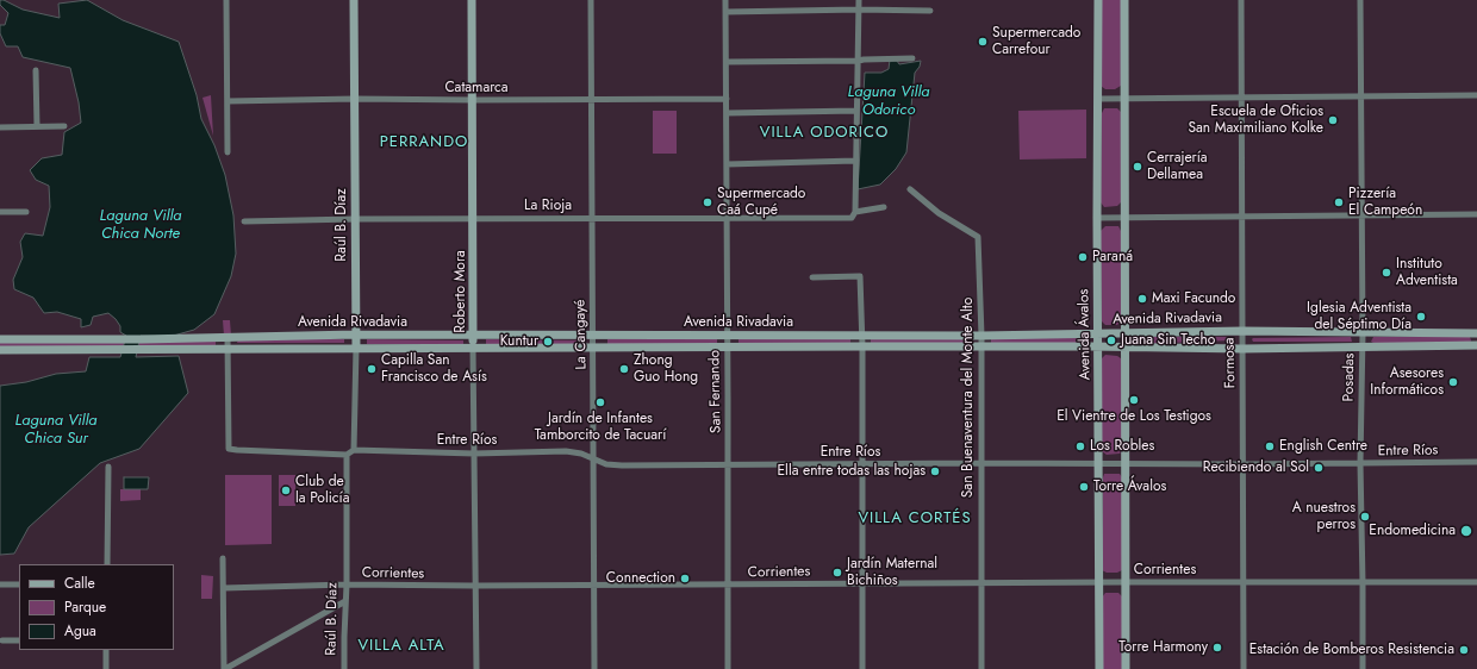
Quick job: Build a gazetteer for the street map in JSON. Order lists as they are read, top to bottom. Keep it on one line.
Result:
{"streets":{"street":["Catamarca","La Rioja","Raúl B. Díaz","Roberto Mora","Avenida Rivadavia","La Cangayé","Avenida Ávalos","Formosa","Posadas","San Fernando","San Buenaventura del Monte Alto","Entre Ríos","Corrientes"]},"crossings":[["Catamarca","Raúl B. Díaz"],["Catamarca","Roberto Mora"],["Catamarca","La Cangayé"],["Catamarca","San Fernando"],["La Rioja","Raúl B. Díaz"],["La Rioja","Roberto Mora"],["La Rioja","La Cangayé"],["La Rioja","San Fernando"],["Raúl B. Díaz","Avenida Rivadavia"],["Raúl B. Díaz","Entre Ríos"],["Raúl B. Díaz","Corrientes"],["Roberto Mora","Avenida Rivadavia"],["Roberto Mora","Entre Ríos"],["Roberto Mora","Corrientes"],["Avenida Rivadavia","La Cangayé"],["Avenida Rivadavia","Avenida Ávalos"],["Avenida Rivadavia","Formosa"],["Avenida Rivadavia","Posadas"],["Avenida Rivadavia","San Fernando"],["Avenida Rivadavia","San Buenaventura del Monte Alto"],["La Cangayé","Entre Ríos"],["La Cangayé","Corrientes"],["Avenida Ávalos","Entre Ríos"],["Avenida Ávalos","Corrientes"],["Formosa","Entre Ríos"],["Formosa","Corrientes"],["Posadas","Entre Ríos"],["Posadas","Corrientes"],["San Fernando","Entre Ríos"],["San Fernando","Corrientes"],["San Buenaventura del Monte Alto","Entre Ríos"],["San Buenaventura del Monte Alto","Corrientes"]],"districts":["VILLA ODORICO","PERRANDO","VILLA CORTÉS","VILLA ALTA"],"water":["Laguna Villa Odorico","Laguna Villa Chica Norte","Laguna Villa Chica Sur"],"places":["Supermercado Carrefour","Escuela de Oficios San Maximiliano Kolke","Cerrajería Dellamea","Supermercado Caá Cupé","Pizzería El Campeón","Paraná","Instituto Adventista","Maxi Facundo","Iglesia Adventista del Séptimo Día","Juana Sin Techo","Kuntur","Capilla San Francisco de Asís","Zhong Guo Hong","Asesores Informáticos","El Vientre de Los Testigos","Jardín de Infantes Tamborcito de Tacuarí","Los Robles","English Centre","Recibiendo al Sol","Ella entre todas las hojas","Torre Ávalos","Club de la Policía","A nuestros perros","Endomedicina","Jardín Maternal Bichiños","Connection","Torre Harmony","Estación de Bomberos Resistencia"],"legend":["Calle","Parque","Agua"]}
